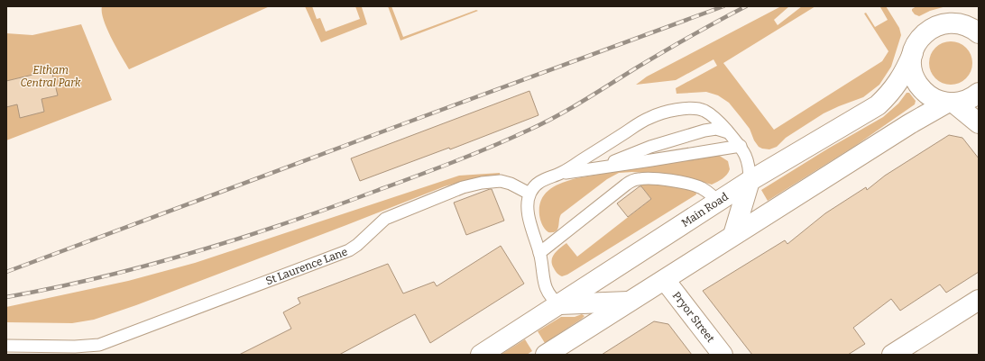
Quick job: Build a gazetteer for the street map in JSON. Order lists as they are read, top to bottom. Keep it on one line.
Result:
{"streets":{"main road":["Main Road","Pryor Street"],"lane":["St Laurence Lane"]},"parks":["Eltham Central Park"]}
